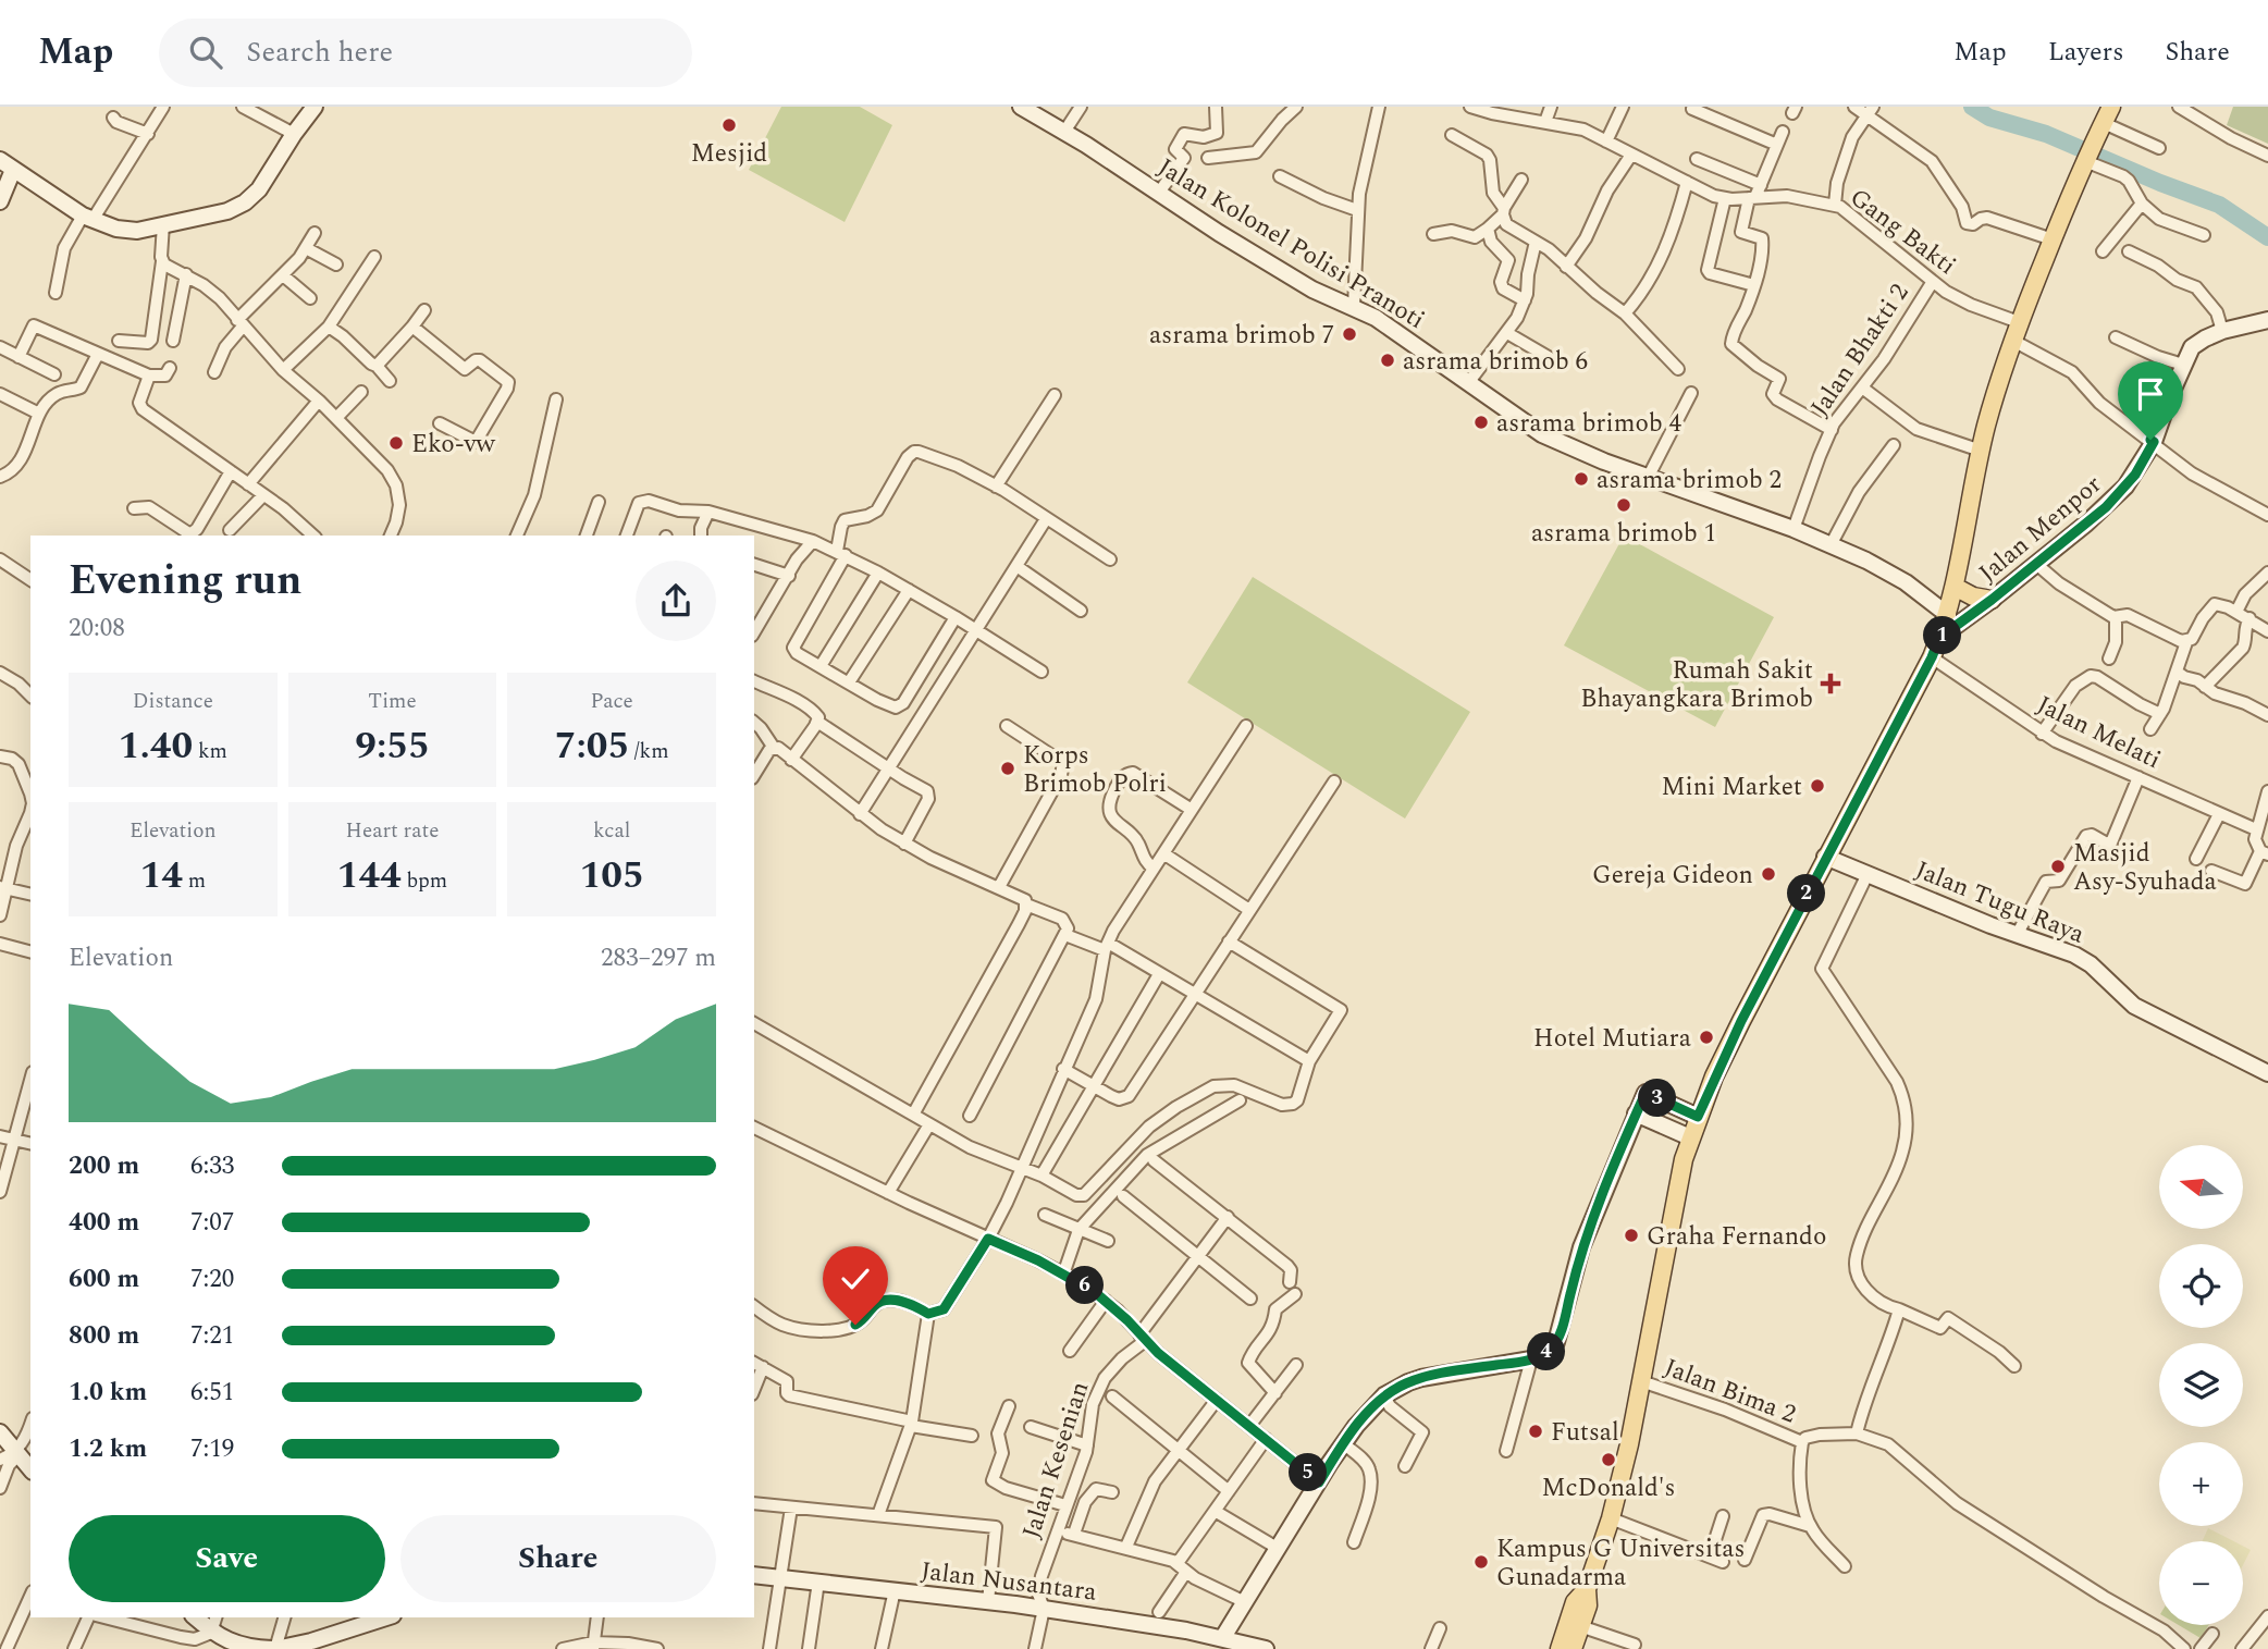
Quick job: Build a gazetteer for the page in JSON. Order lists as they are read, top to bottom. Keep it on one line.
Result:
{"streets":{"street":["Gang Bakti","Jalan Kolonel Polisi Pranoti","Jalan Bhakti 2","Jalan Menpor","Jalan Melati","Jalan Tugu Raya","Jalan Bima 2","Jalan Kesenian","Jalan Nusantara"]},"crossings":[["Gang Bakti","Jalan Bhakti 2"],["Jalan Kolonel Polisi Pranoti","Jalan Bhakti 2"],["Jalan Kesenian","Jalan Nusantara"]],"places":{"other":["Mesjid","asrama brimob 7","asrama brimob 6","asrama brimob 4","Eko-vw","asrama brimob 2","asrama brimob 1","Korps Brimob Polri","Mini Market","Masjid Asy-Syuhada","Gereja Gideon","Hotel Mutiara","Graha Fernando","Futsal","McDonald's","Kampus G Universitas Gunadarma"],"health":["Rumah Sakit Bhayangkara Brimob"]},"north":"left","page":{"header":"Map","search":"Search here","nav":["Map","Layers","Share"],"heading":["Evening run","20:08"],"pins":["1","2","3","6","4","5"],"stats":[["Distance","1.40 km"],["Time","9:55"],["Pace","7:05 /km"],["Elevation","14 m"],["Heart rate","144 bpm"],["kcal","105"]],"chart":["Elevation","283–297 m"],"list":[{"name":"200 m","note":"6:33"},{"name":"400 m","note":"7:07"},{"name":"600 m","note":"7:20"},{"name":"800 m","note":"7:21"},{"name":"1.0 km","note":"6:51"},{"name":"1.2 km","note":"7:19"}],"map_buttons":["+","−"],"buttons":["Save","Share"]}}
